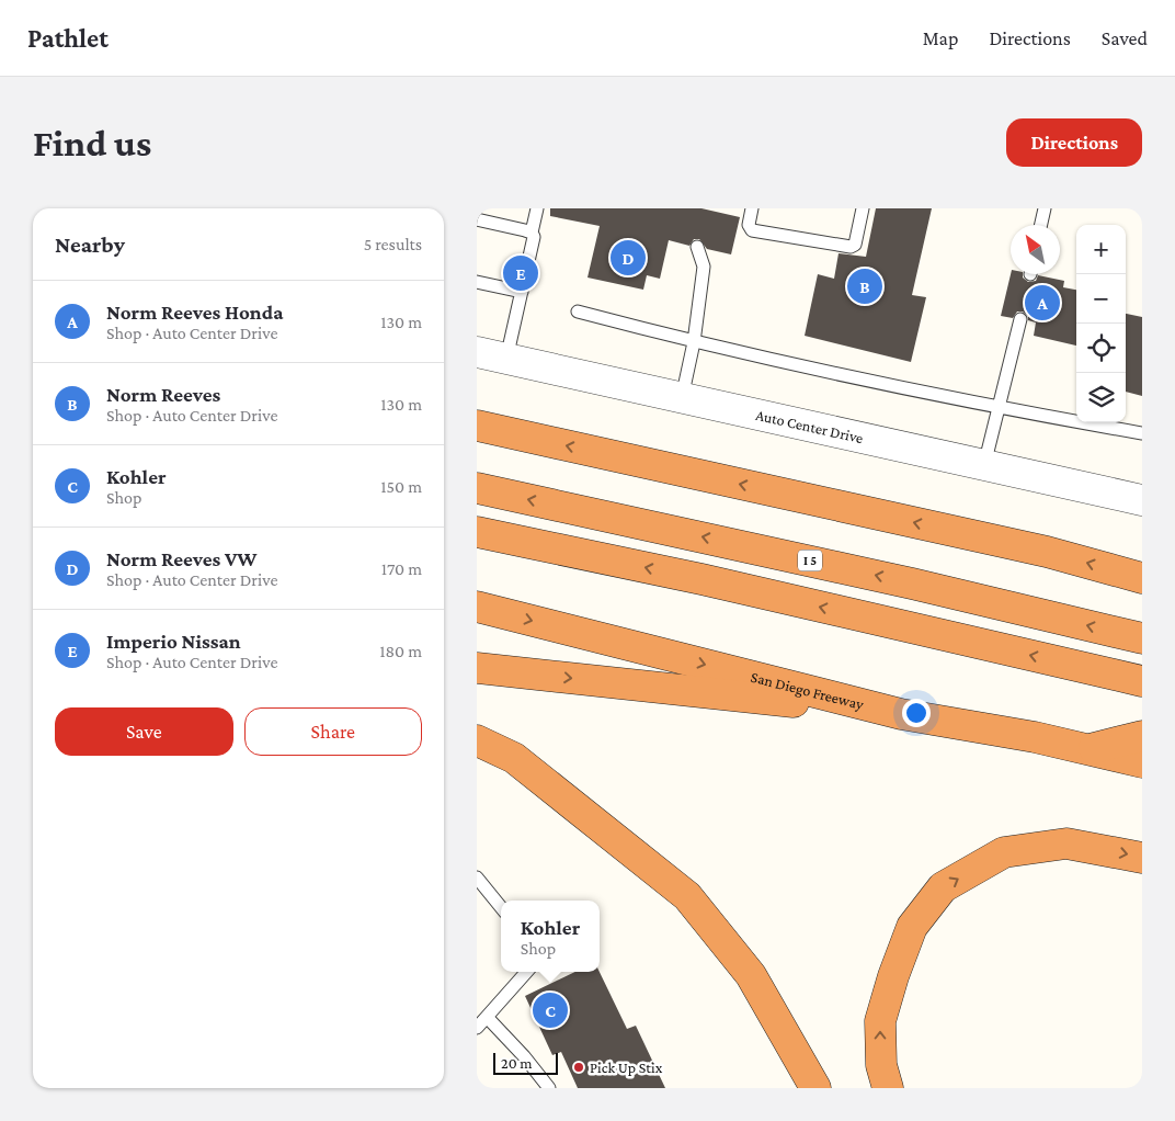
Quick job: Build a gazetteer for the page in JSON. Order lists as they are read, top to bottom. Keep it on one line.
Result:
{"streets":{"highway":["I 5","San Diego Freeway"],"street":["Auto Center Drive"]},"places":["Pick Up Stix"],"scale_bar":"20 m","north":"top left","page":{"header":"Pathlet","nav":["Map","Directions","Saved"],"buttons":["Directions",["Save","Share"]],"title":"Find us","heading":["Nearby","5 results"],"map_buttons":["+","−"],"pins":["D","E","B","A","C"],"list":[{"mark":"A","name":"Norm Reeves Honda","note":"Shop · Auto Center Drive","value":"130 m"},{"mark":"B","name":"Norm Reeves","note":"Shop · Auto Center Drive","value":"130 m"},{"mark":"C","name":"Kohler","note":"Shop","value":"150 m"},{"mark":"D","name":"Norm Reeves VW","note":"Shop · Auto Center Drive","value":"170 m"},{"mark":"E","name":"Imperio Nissan","note":"Shop · Auto Center Drive","value":"180 m"}],"popup":["Kohler","Shop"],"scale":"20 m"}}
